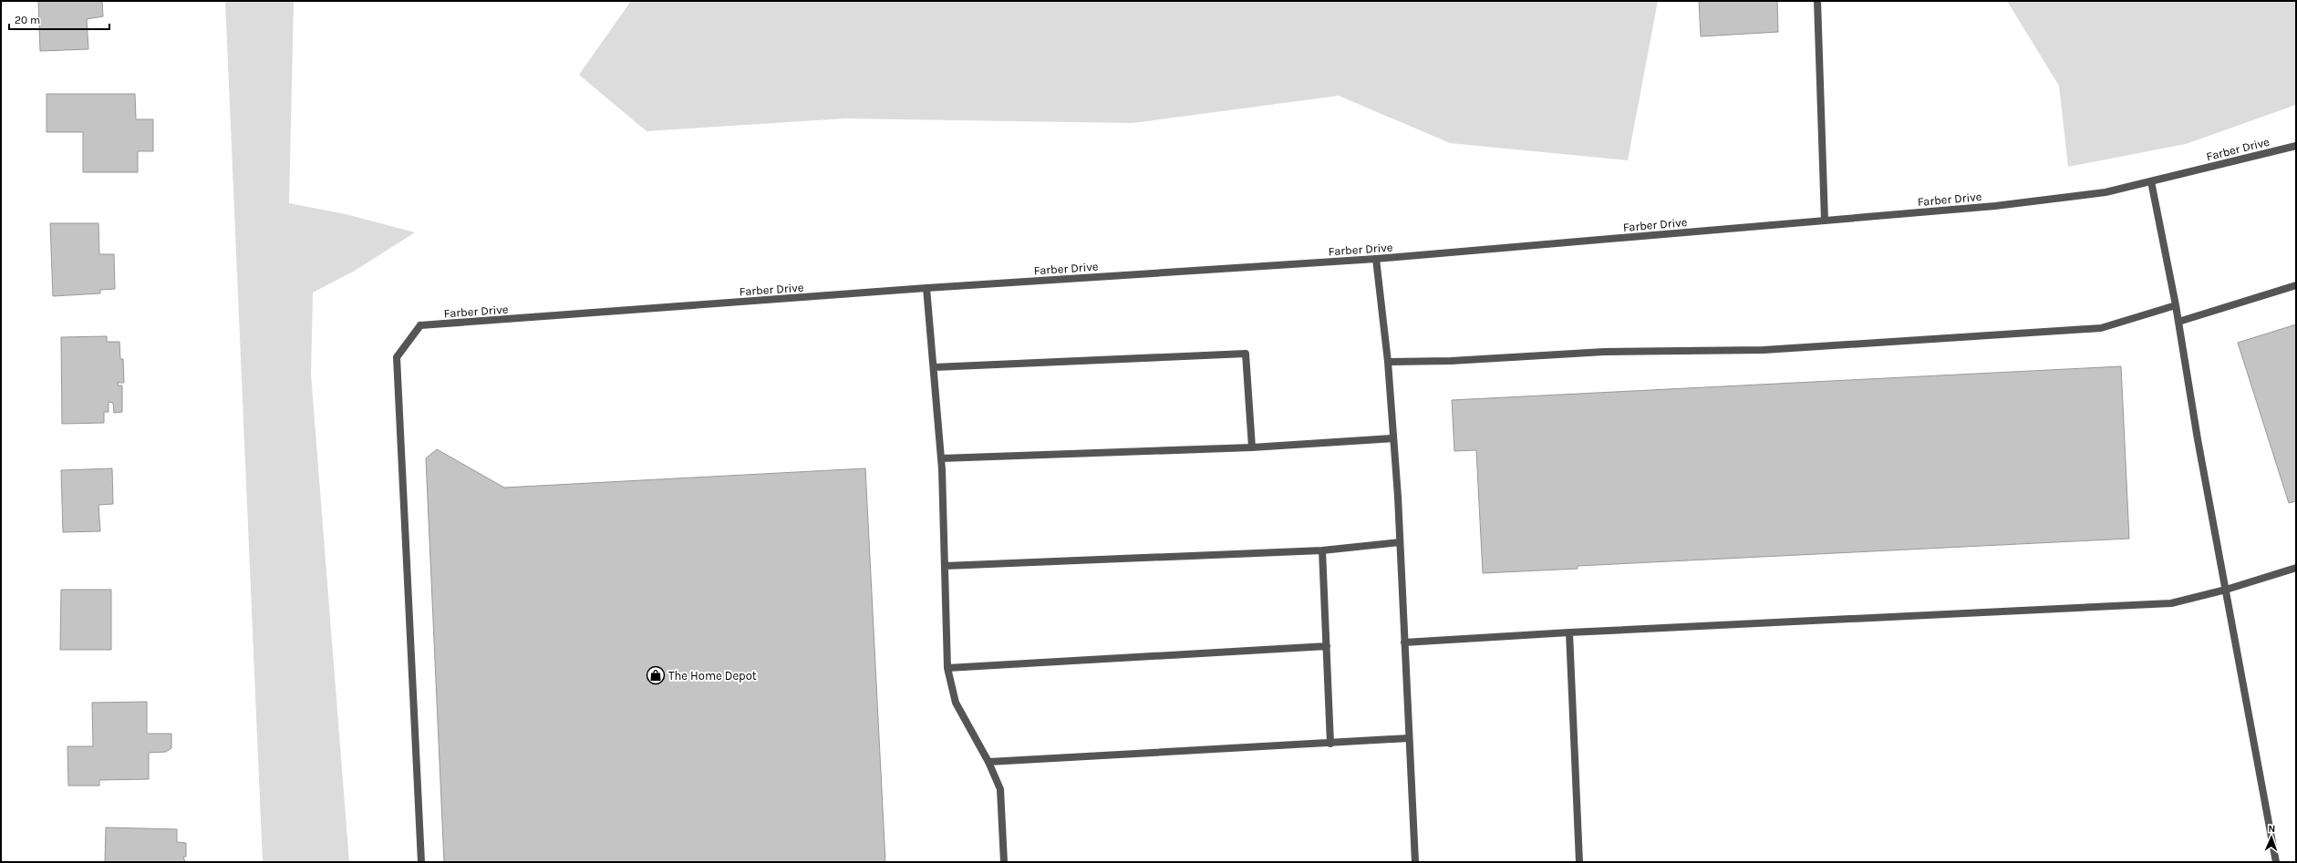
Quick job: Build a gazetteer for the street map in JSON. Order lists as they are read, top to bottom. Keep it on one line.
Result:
{"streets":{"street":["Farber Drive"]},"places":{"shop":["The Home Depot"]},"scale_bar":"20 m","north":"top"}
